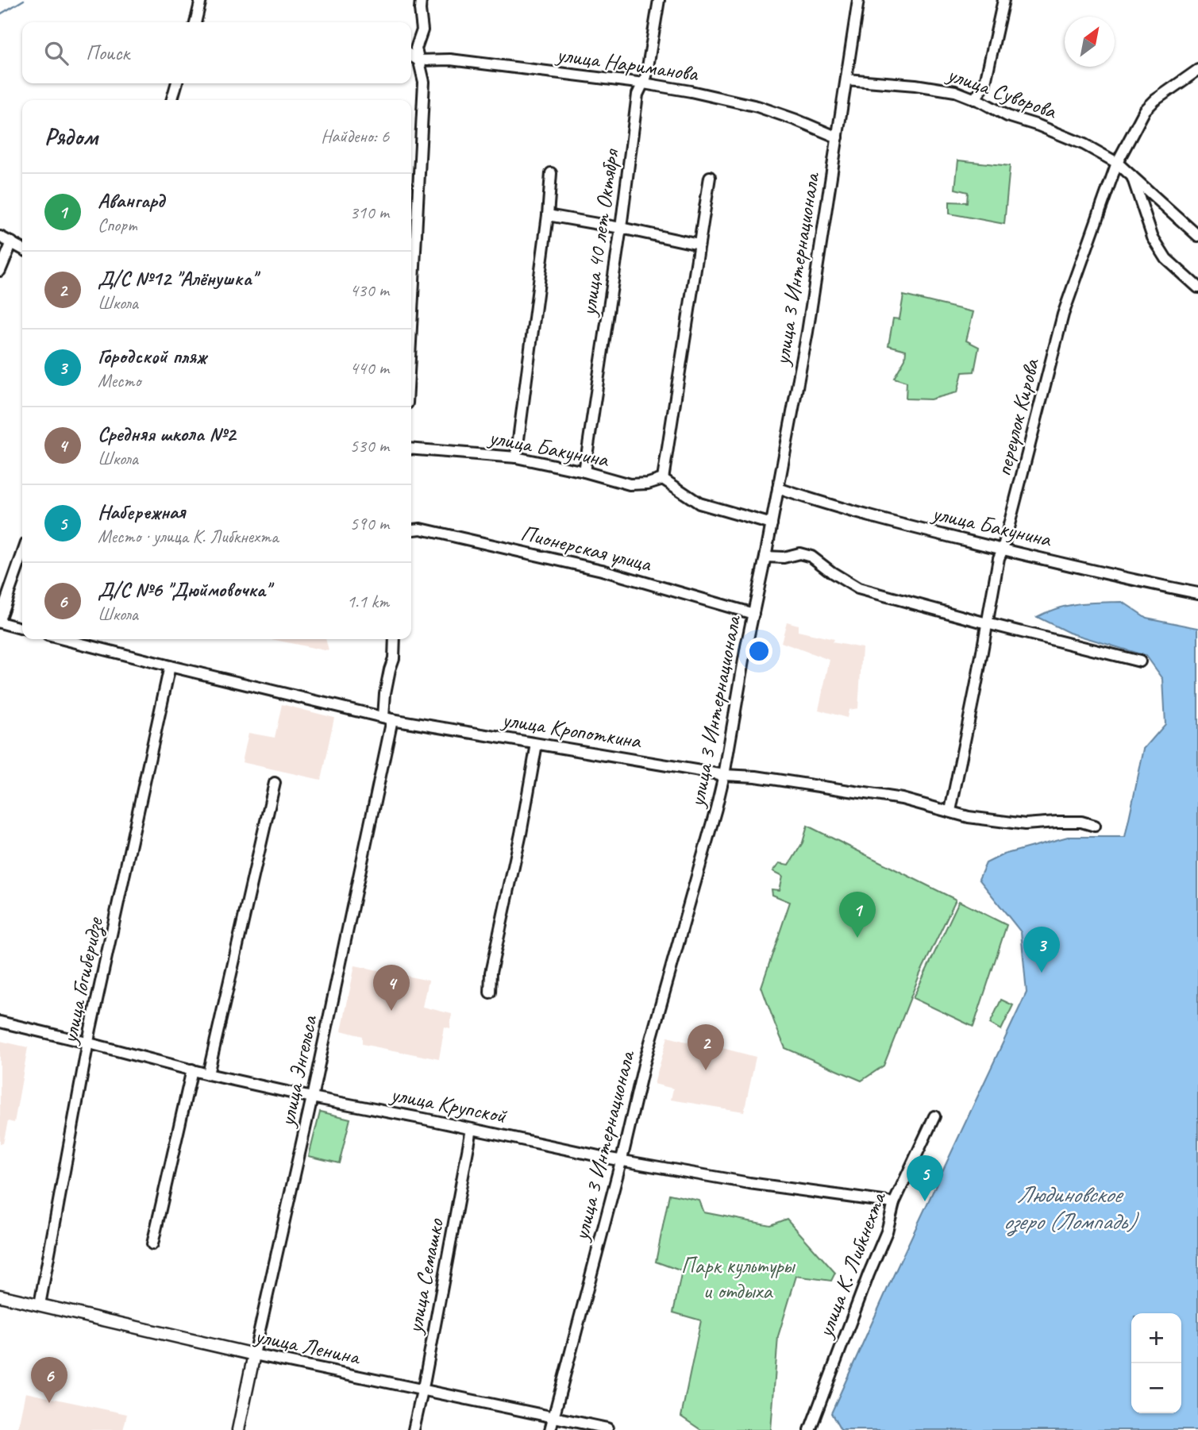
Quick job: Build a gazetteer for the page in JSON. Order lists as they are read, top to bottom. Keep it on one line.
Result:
{"streets":{"main road":["улица Энгельса","улица Ленина"],"street":["улица Нариманова","улица Суворова","улица 40 лет Октября","улица 3 Интернационала","переулок Кирова","улица Бакунина","Пионерская улица","улица Кропоткина","улица Гогиберидзе","улица Крупской","улица К. Либкнехта","улица Семашко"]},"crossings":[["улица Нариманова","улица 40 лет Октября"],["улица Нариманова","улица 3 Интернационала"],["улица Суворова","улица 3 Интернационала"],["улица Суворова","переулок Кирова"],["улица 40 лет Октября","улица Бакунина"],["улица 3 Интернационала","улица Бакунина"],["улица 3 Интернационала","Пионерская улица"],["улица 3 Интернационала","улица Кропоткина"],["улица 3 Интернационала","улица Крупской"],["улица 3 Интернационала","улица Ленина"],["переулок Кирова","улица Бакунина"],["переулок Кирова","улица Кропоткина"],["улица Кропоткина","улица Гогиберидзе"],["улица Кропоткина","улица Энгельса"],["улица Гогиберидзе","улица Крупской"],["улица Гогиберидзе","улица Ленина"],["улица Энгельса","улица Крупской"],["улица Энгельса","улица Ленина"],["улица Крупской","улица К. Либкнехта"],["улица Крупской","улица Семашко"],["улица Семашко","улица Ленина"]],"water":["Людиновское озеро (Ломпадь)"],"parks":["Парк культуры и отдыха"],"north":"top right","page":{"search":"Поиск","heading":["Рядом","Найдено: 6"],"list":[{"mark":"1","name":"Авангард","note":"Спорт","value":"310 m"},{"mark":"2","name":"Д/С №12 \"Алёнушка\"","note":"Школа","value":"430 m"},{"mark":"3","name":"Городской пляж","note":"Место","value":"440 m"},{"mark":"4","name":"Средняя школа №2","note":"Школа","value":"530 m"},{"mark":"5","name":"Набережная","note":"Место · улица К. Либкнехта","value":"590 m"},{"mark":"6","name":"Д/С №6 \"Дюймовочка\"","note":"Школа","value":"1.1 km"}],"pins":["1","3","4","2","5","6"],"map_buttons":["+","−"]}}
